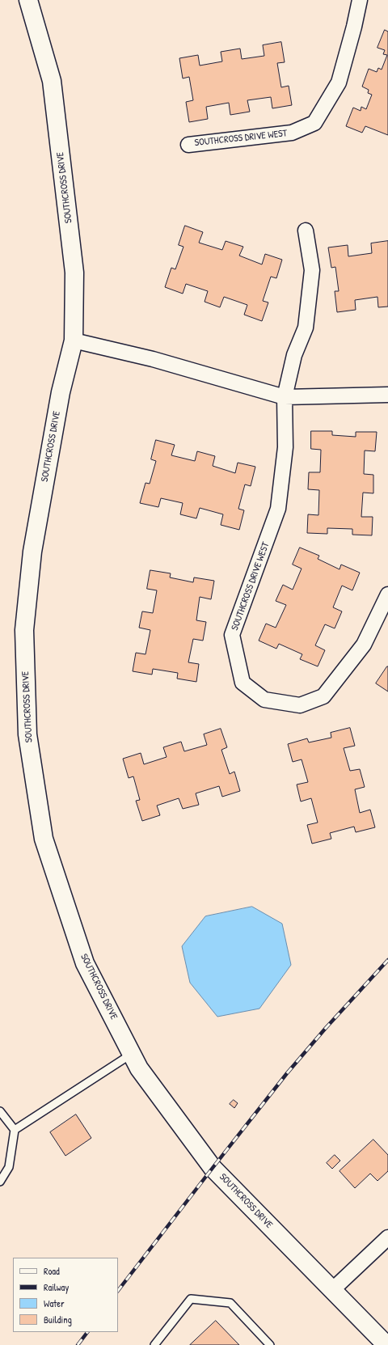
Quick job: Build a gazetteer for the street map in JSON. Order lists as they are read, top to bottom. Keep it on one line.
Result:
{"streets":{"street":["SOUTHCROSS DRIVE WEST","SOUTHCROSS DRIVE"]},"legend":["Road","Railway","Water","Building"]}
